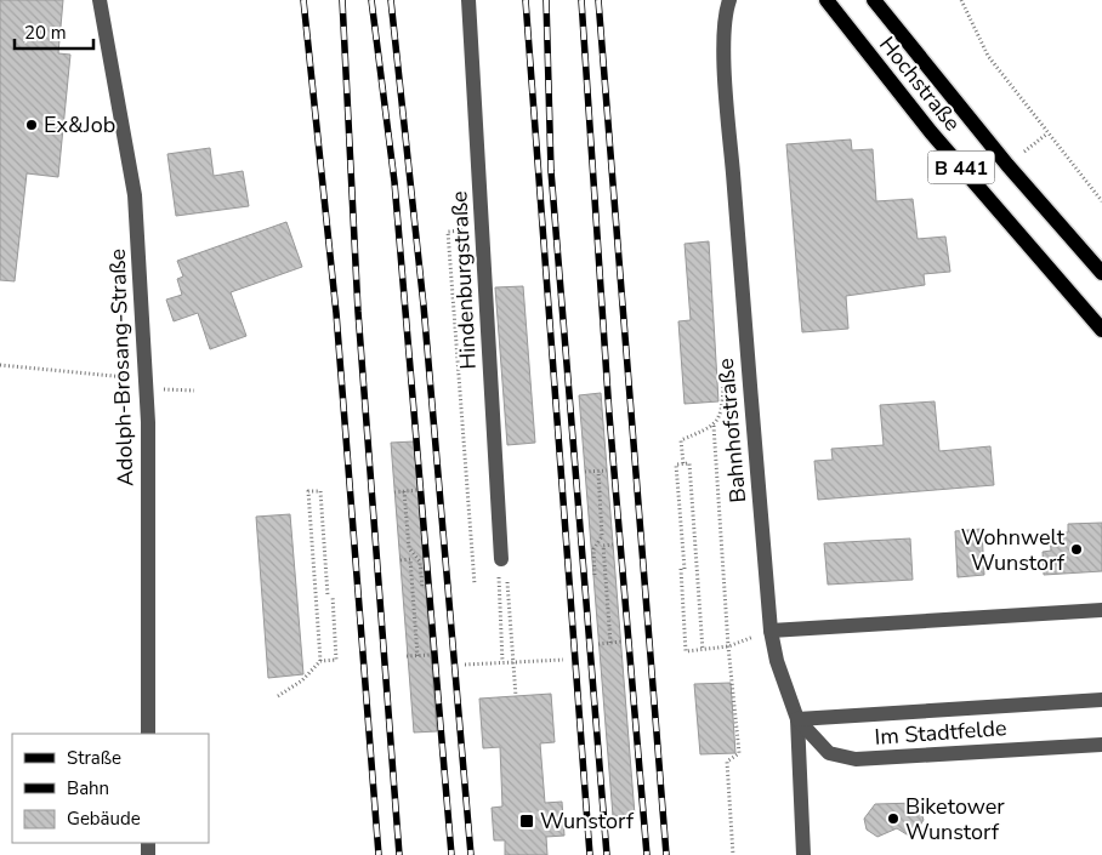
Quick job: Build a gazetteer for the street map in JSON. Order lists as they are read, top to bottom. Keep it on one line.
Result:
{"streets":{"main road":["Hochstraße","B 441"],"street":["Hindenburgstraße","Adolph-Brosang-Straße","Bahnhofstraße","Im Stadtfelde"]},"crossings":[["Bahnhofstraße","Im Stadtfelde"]],"places":{"other":["Ex&Job","Wohnwelt Wunstorf","Biketower Wunstorf"],"transit":["Wunstorf"]},"legend":["Straße","Bahn","Gebäude"],"scale_bar":"20 m"}
